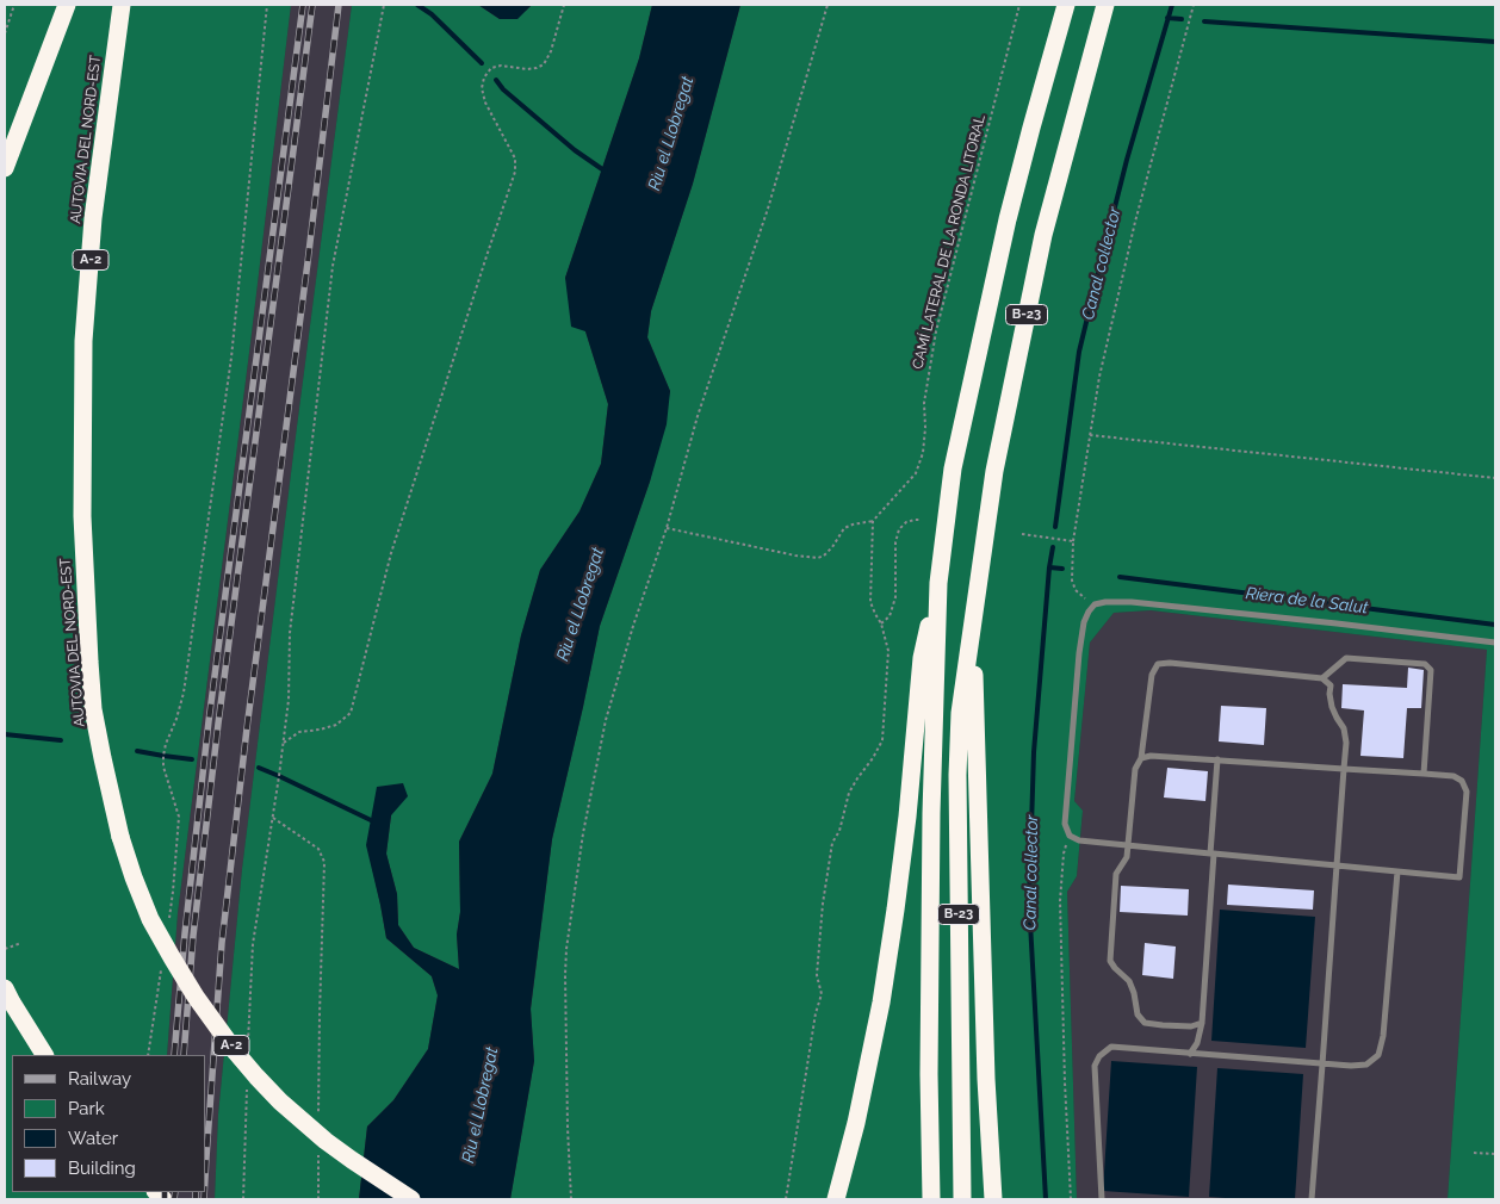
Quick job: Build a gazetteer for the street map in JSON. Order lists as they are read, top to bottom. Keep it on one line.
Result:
{"streets":{"highway":["AUTOVIA DEL NORD-EST","A-2","B-23"],"path":["CAMÍ LATERAL DE LA RONDA LITORAL"]},"water":["Riu el Llobregat","Canal col·lector","Riera de la Salut"],"legend":["Railway","Park","Water","Building"]}
